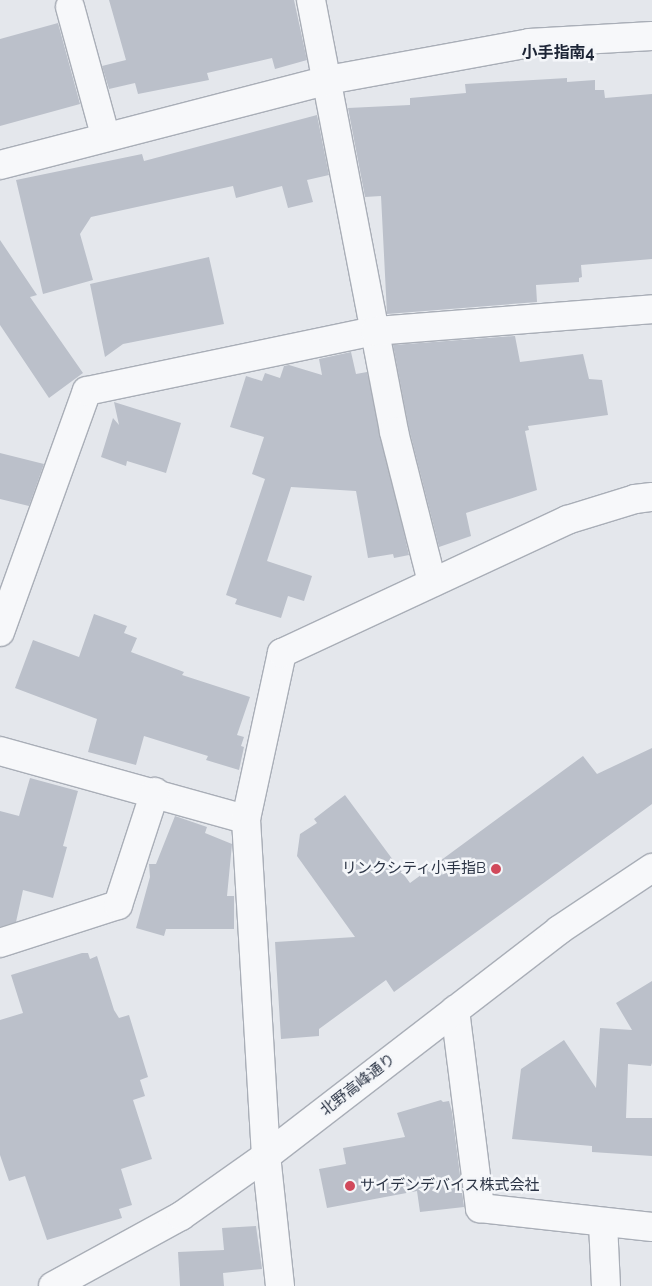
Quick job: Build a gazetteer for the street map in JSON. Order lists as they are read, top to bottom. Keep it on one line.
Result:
{"streets":{"street":["北野高峰通り"]},"districts":["小手指南4"],"places":["リンクシティ小手指B","サイデンデバイス株式会社"]}
